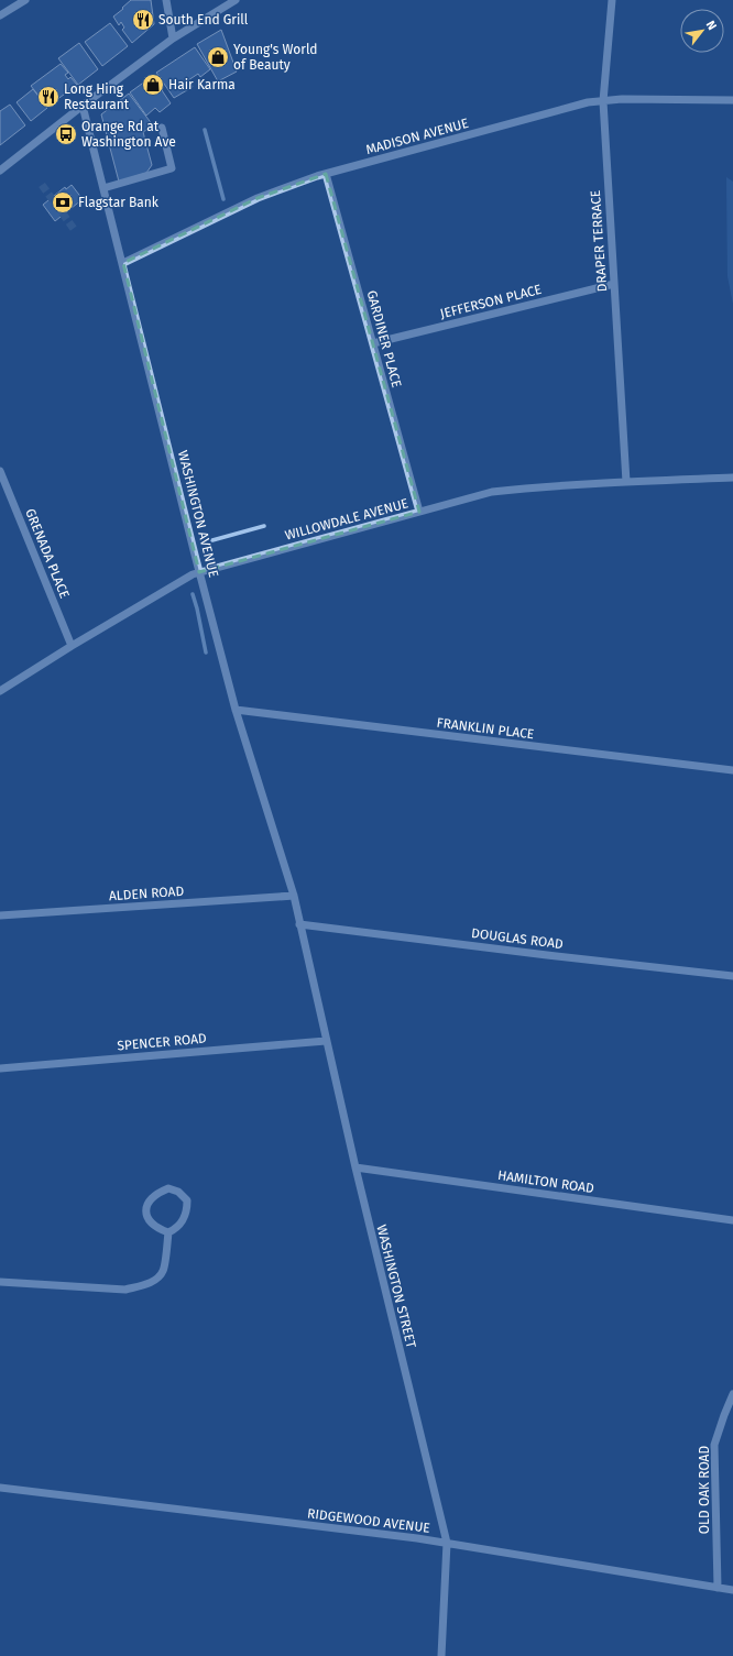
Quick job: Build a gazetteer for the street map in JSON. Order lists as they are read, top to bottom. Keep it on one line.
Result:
{"streets":{"street":["MADISON AVENUE","DRAPER TERRACE","JEFFERSON PLACE","GARDINER PLACE","WASHINGTON AVENUE","WILLOWDALE AVENUE","GRENADA PLACE","FRANKLIN PLACE","ALDEN ROAD","DOUGLAS ROAD","SPENCER ROAD","HAMILTON ROAD","WASHINGTON STREET","OLD OAK ROAD","RIDGEWOOD AVENUE"]},"crossings":[["MADISON AVENUE","DRAPER TERRACE"],["MADISON AVENUE","GARDINER PLACE"],["MADISON AVENUE","WASHINGTON AVENUE"],["DRAPER TERRACE","JEFFERSON PLACE"],["DRAPER TERRACE","WILLOWDALE AVENUE"],["JEFFERSON PLACE","GARDINER PLACE"],["GARDINER PLACE","WILLOWDALE AVENUE"],["WASHINGTON AVENUE","WILLOWDALE AVENUE"],["WASHINGTON AVENUE","FRANKLIN PLACE"],["WASHINGTON AVENUE","ALDEN ROAD"],["WASHINGTON AVENUE","DOUGLAS ROAD"],["WASHINGTON AVENUE","WASHINGTON STREET"],["WILLOWDALE AVENUE","GRENADA PLACE"],["DOUGLAS ROAD","WASHINGTON STREET"],["SPENCER ROAD","WASHINGTON STREET"],["HAMILTON ROAD","WASHINGTON STREET"],["WASHINGTON STREET","RIDGEWOOD AVENUE"],["OLD OAK ROAD","RIDGEWOOD AVENUE"]],"places":{"restaurant":["South End Grill","Long Hing Restaurant"],"shop":["Young's World of Beauty","Hair Karma"],"bus stop":["Orange Rd at Washington Ave"],"bank":["Flagstar Bank"]},"north":"top right"}
